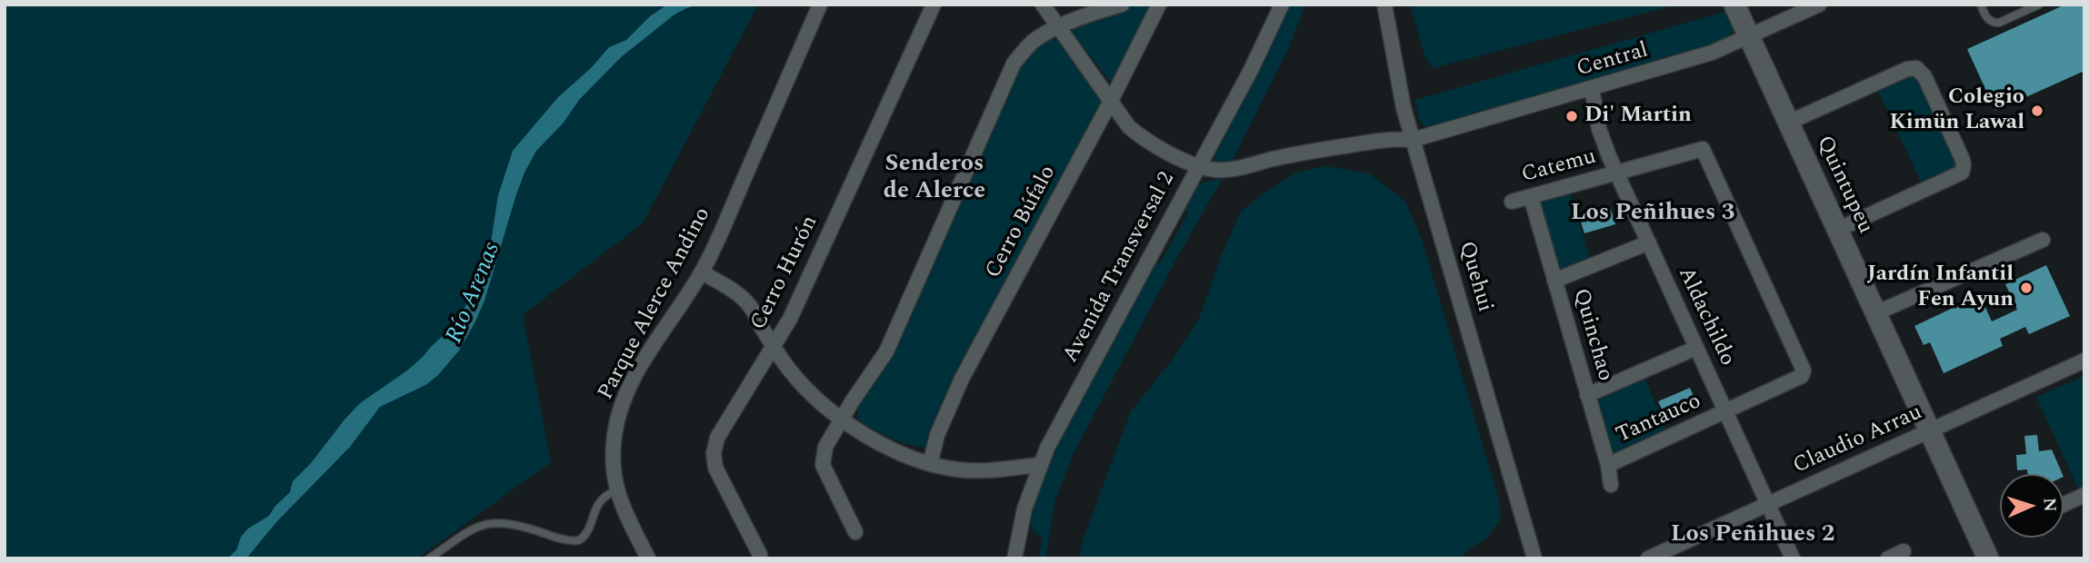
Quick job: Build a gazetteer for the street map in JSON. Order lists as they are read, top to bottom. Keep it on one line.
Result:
{"streets":{"street":["Central","Catemu","Quintupeu","Cerro Búfalo","Avenida Transversal 2","Cerro Hurón","Quehui","Parque Alerce Andino","Aldachildo","Quinchao","Tantauco","Claudio Arrau"]},"crossings":[["Central","Quintupeu"],["Central","Cerro Búfalo"],["Central","Avenida Transversal 2"],["Central","Quehui"],["Central","Aldachildo"],["Catemu","Aldachildo"],["Catemu","Quinchao"],["Catemu","Tantauco"],["Quintupeu","Claudio Arrau"],["Aldachildo","Tantauco"],["Aldachildo","Claudio Arrau"],["Quinchao","Tantauco"]],"districts":["Senderos de Alerce","Los Peñihues 3","Los Peñihues 2"],"water":["Río Arenas"],"places":["Colegio Kimün Lawal","Di' Martin","Jardín Infantil Fen Ayun"],"north":"right"}
